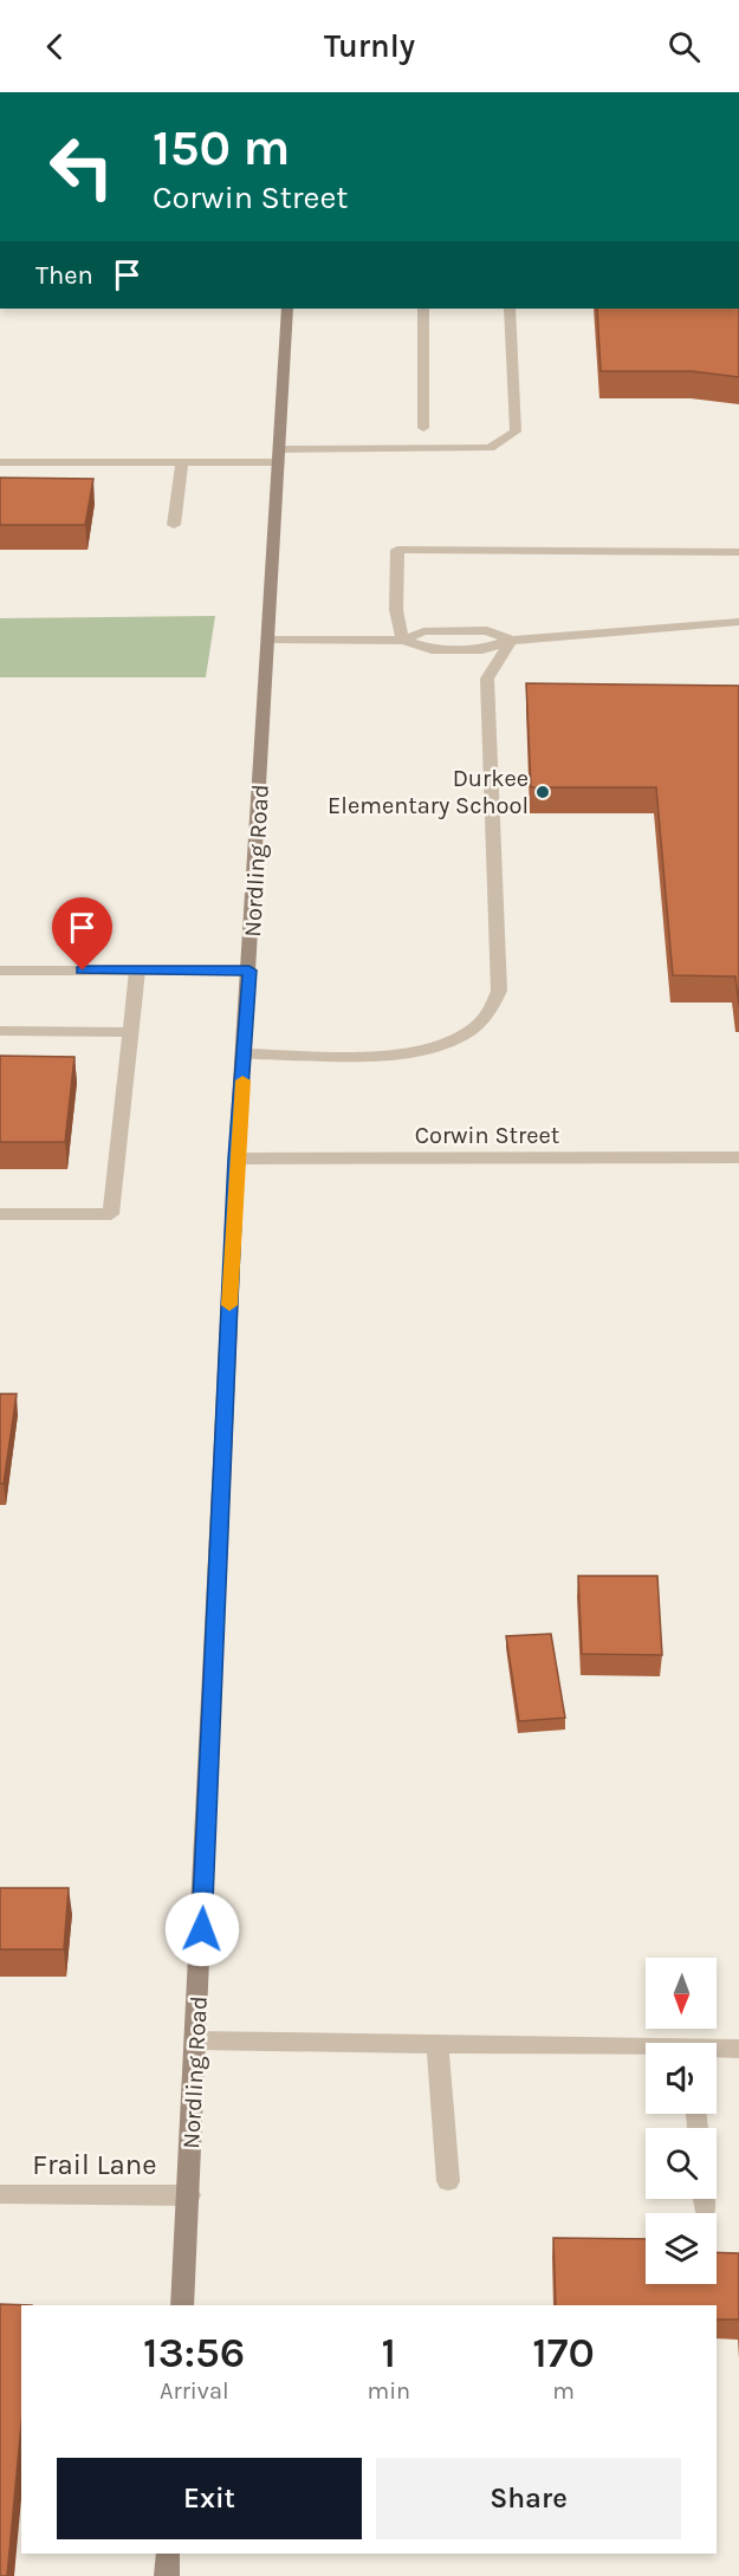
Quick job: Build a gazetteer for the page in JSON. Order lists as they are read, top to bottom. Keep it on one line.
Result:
{"streets":{"street":["Nordling Road","Corwin Street","Frail Lane"]},"crossings":[["Nordling Road","Corwin Street"],["Nordling Road","Frail Lane"]],"places":["Durkee Elementary School"],"north":"bottom","page":{"header":"Turnly","turn":["150 m","Corwin Street"],"then":"Then","eta":["13:56","Arrival","1","min","170","m"],"buttons":["Exit","Share"]}}
